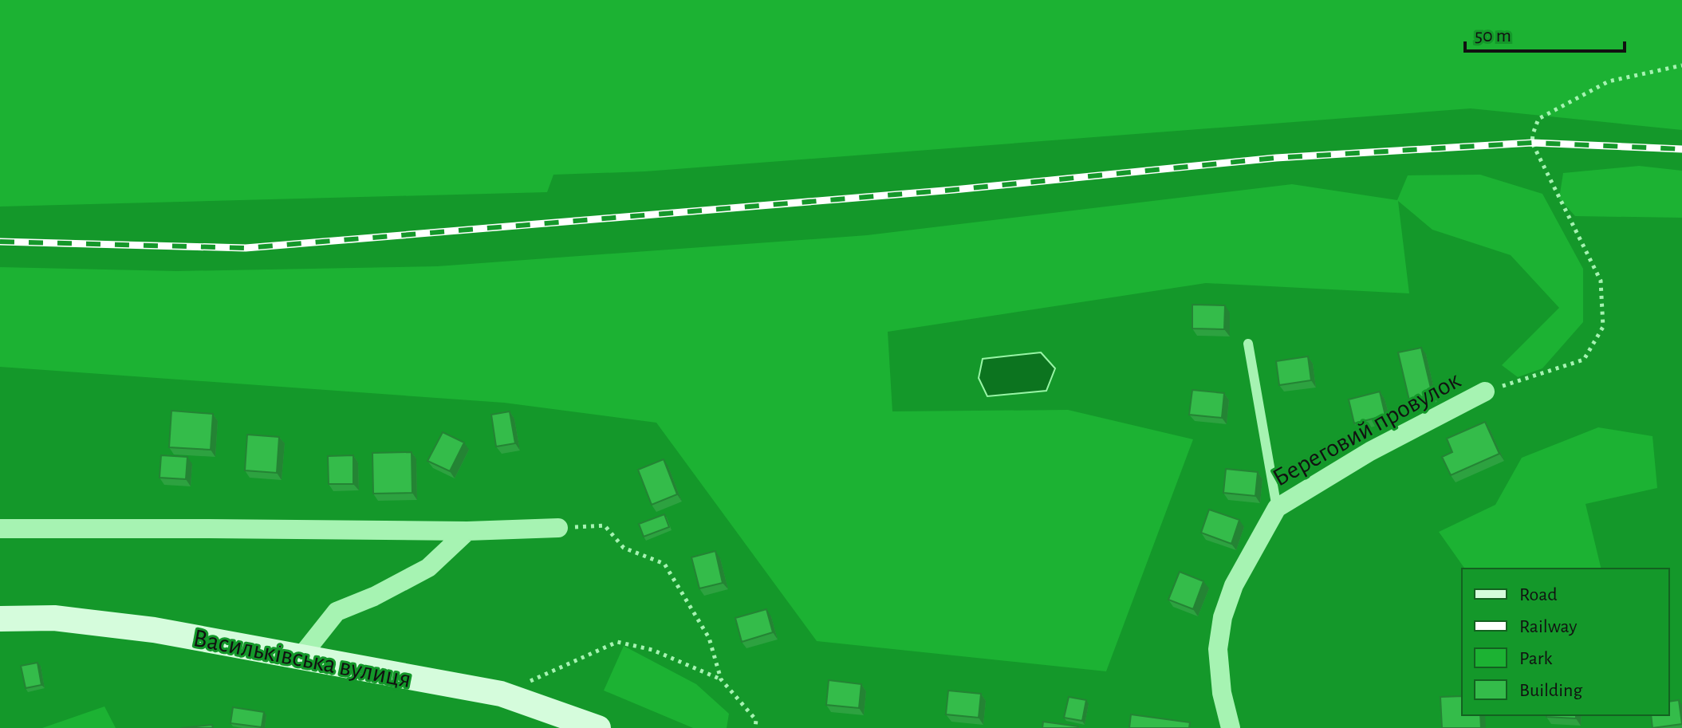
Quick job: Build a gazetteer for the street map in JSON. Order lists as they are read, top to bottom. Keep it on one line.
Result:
{"streets":{"street":["Береговий провулок","Васильківська вулиця"]},"legend":["Road","Railway","Park","Building"],"scale_bar":"50 m"}
